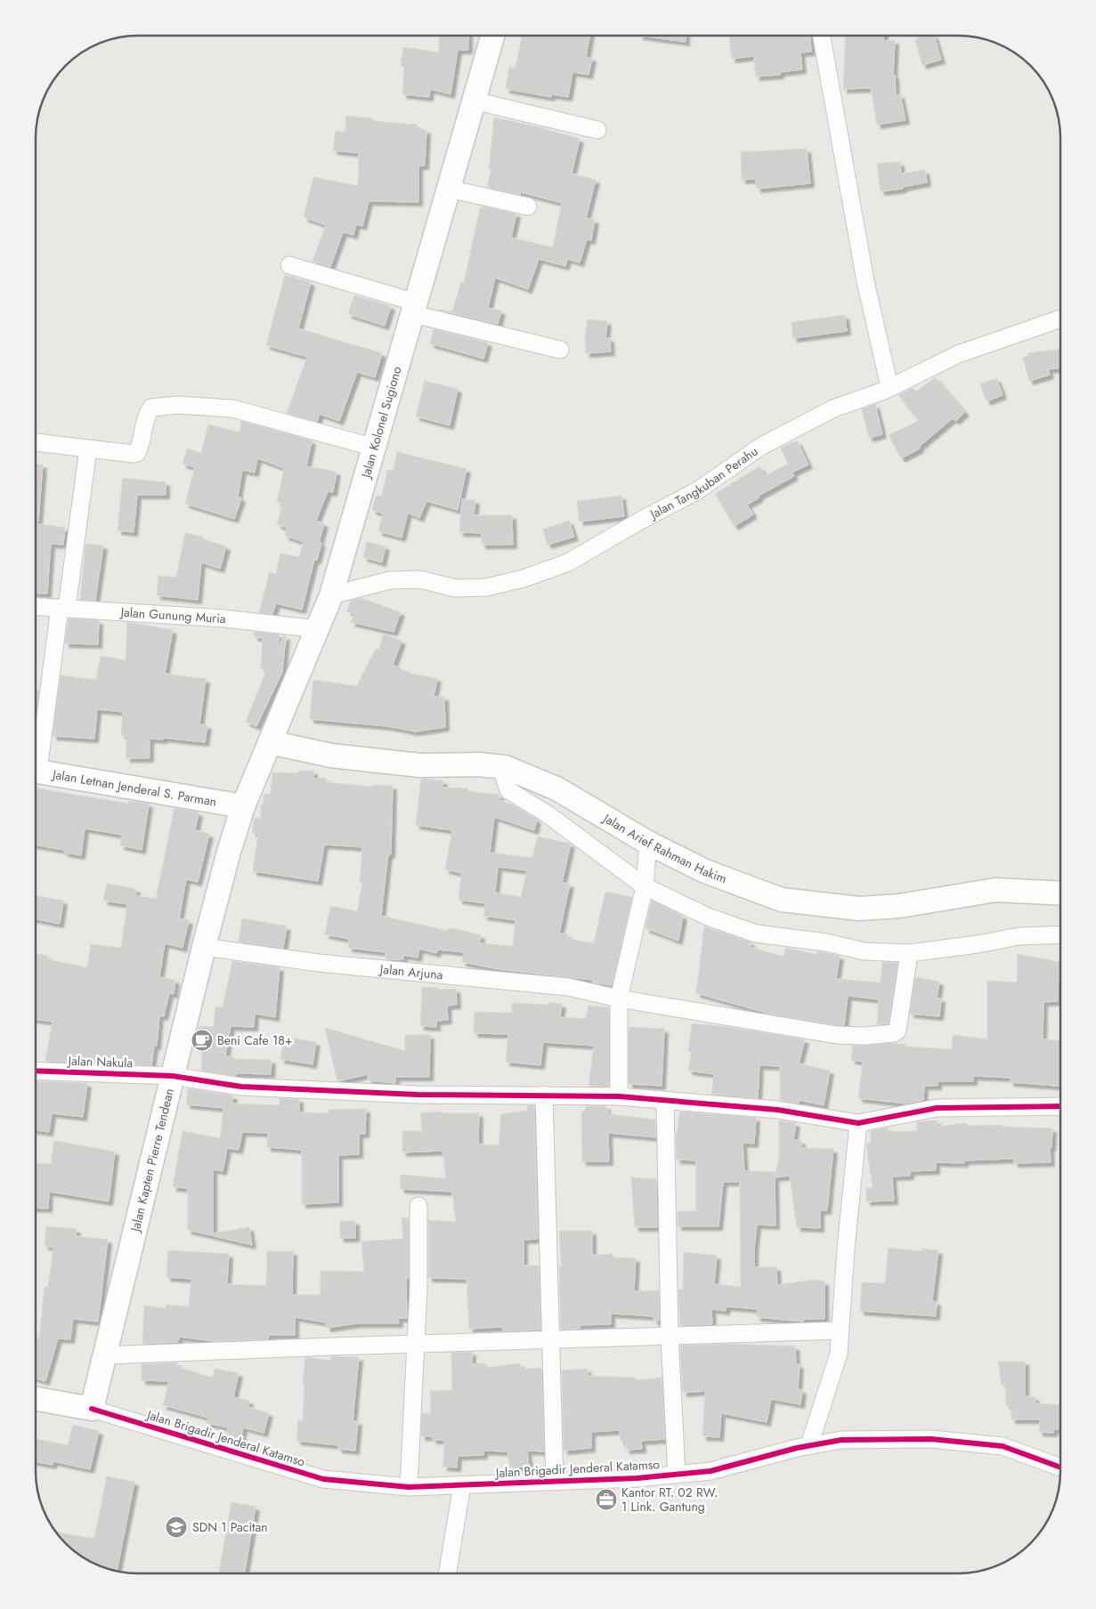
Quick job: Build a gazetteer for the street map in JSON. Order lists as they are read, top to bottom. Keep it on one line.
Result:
{"streets":{"main road":["Jalan Kolonel Sugiono","Jalan Letnan Jenderal S. Parman","Jalan Arief Rahman Hakim","Jalan Kapten Pierre Tendean"],"street":["Jalan Tangkuban Perahu","Jalan Gunung Muria","Jalan Arjuna","Jalan Nakula","Jalan Brigadir Jenderal Katamso"]},"crossings":[["Jalan Kolonel Sugiono","Jalan Tangkuban Perahu"],["Jalan Kolonel Sugiono","Jalan Gunung Muria"],["Jalan Kolonel Sugiono","Jalan Letnan Jenderal S. Parman"],["Jalan Kolonel Sugiono","Jalan Arief Rahman Hakim"],["Jalan Kolonel Sugiono","Jalan Kapten Pierre Tendean"],["Jalan Letnan Jenderal S. Parman","Jalan Kapten Pierre Tendean"],["Jalan Arjuna","Jalan Kapten Pierre Tendean"],["Jalan Nakula","Jalan Kapten Pierre Tendean"],["Jalan Kapten Pierre Tendean","Jalan Brigadir Jenderal Katamso"]],"places":{"cafe":["Beni Cafe 18+"],"office":["Kantor RT. 02 RW. 1 Link. Gantung"],"school or university":["SDN 1 Pacitan"]}}
